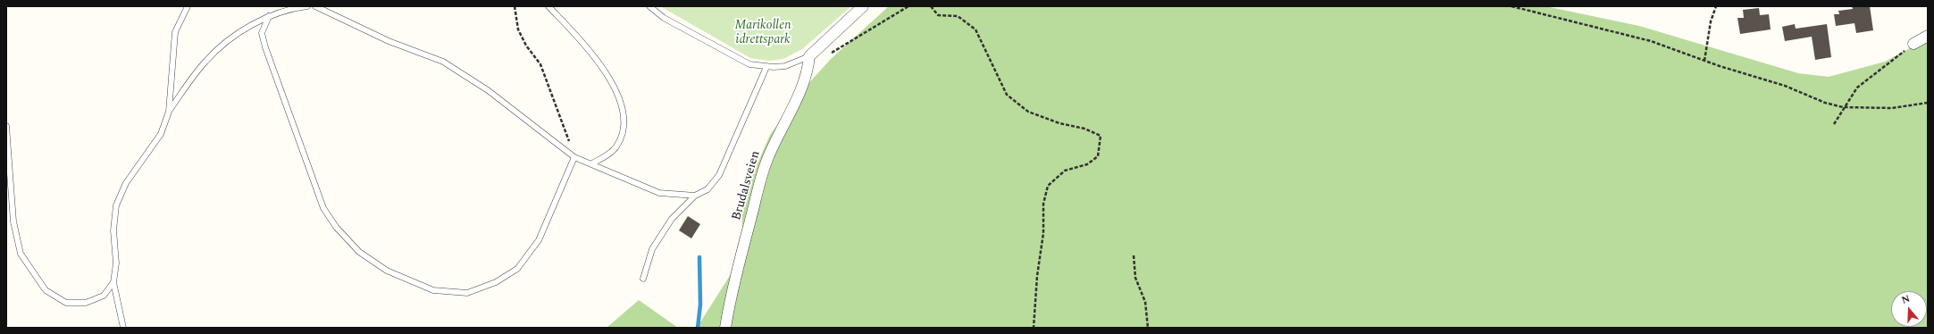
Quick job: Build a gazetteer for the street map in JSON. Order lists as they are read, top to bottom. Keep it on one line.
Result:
{"streets":{"street":["Brudalsveien"]},"parks":["Marikollen idrettspark"],"north":"top"}
